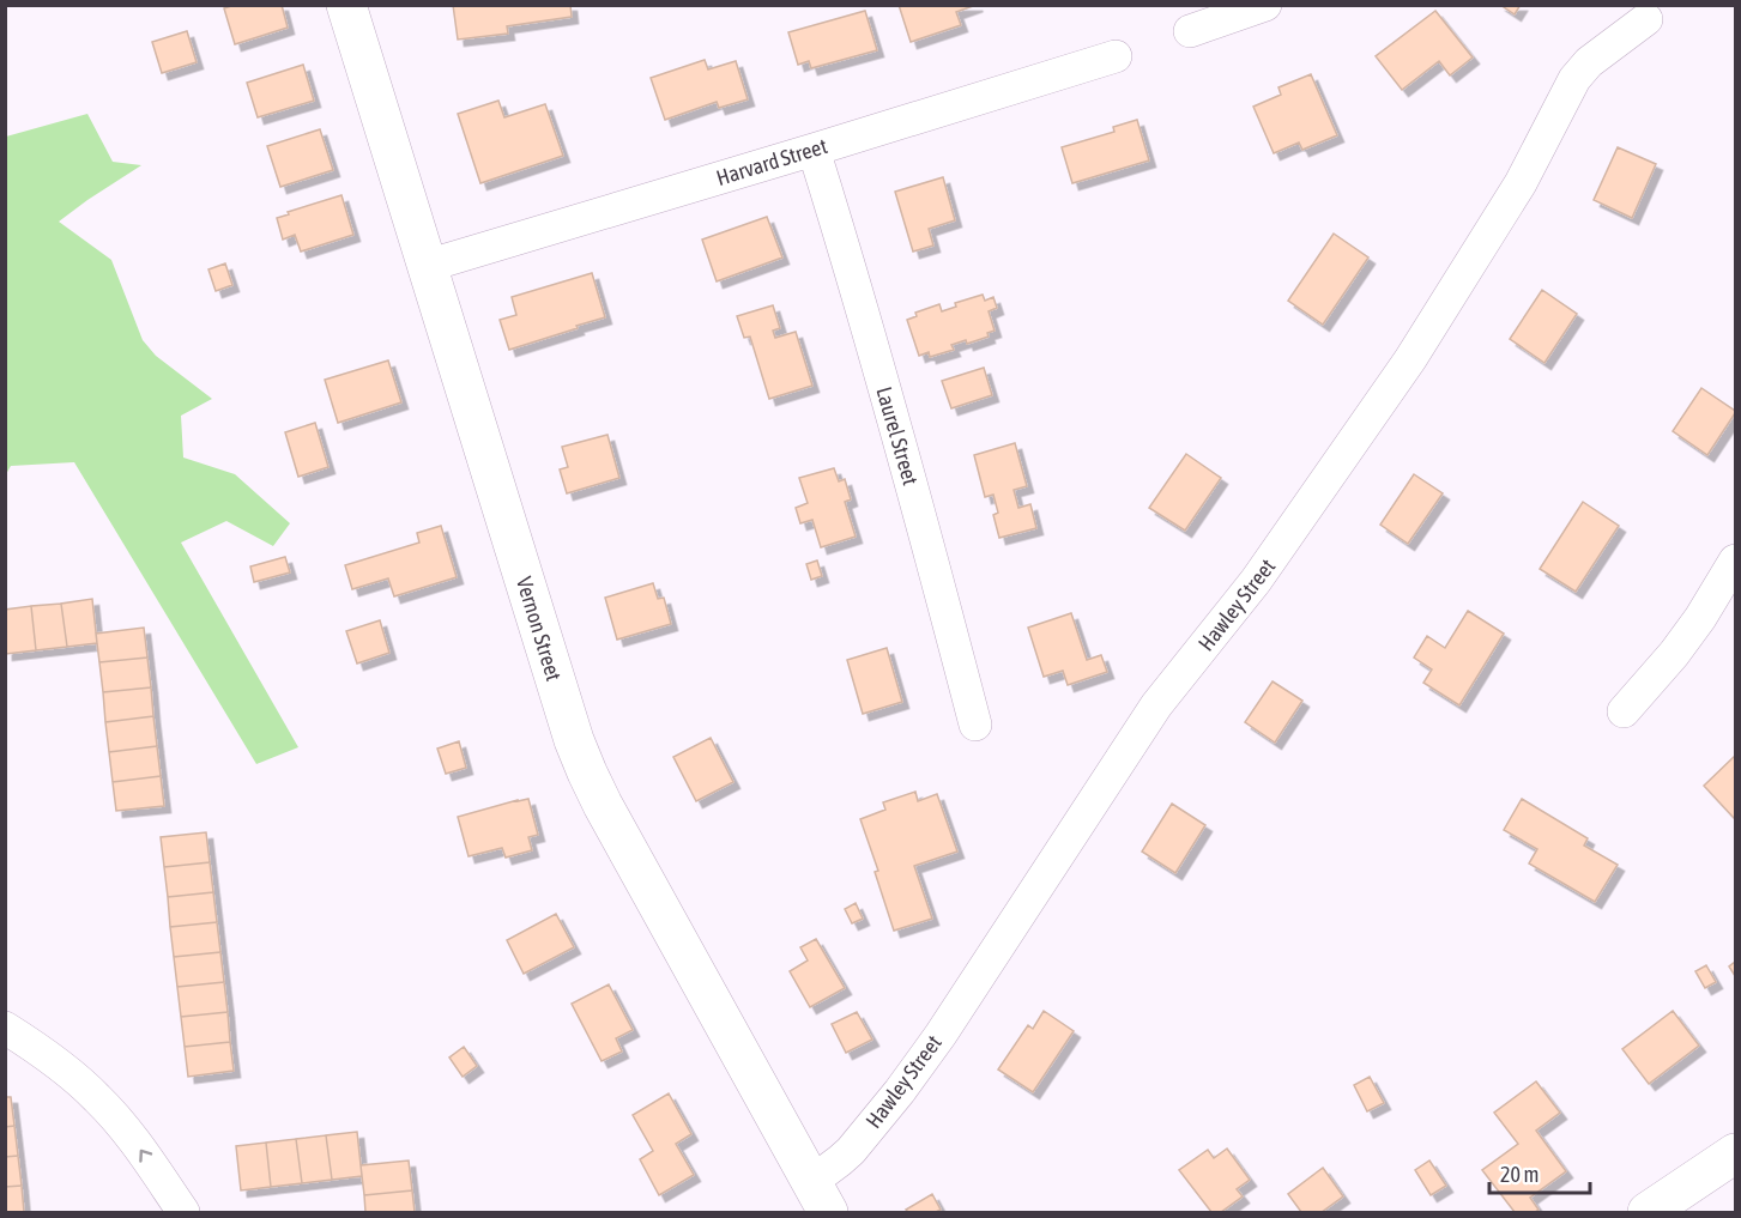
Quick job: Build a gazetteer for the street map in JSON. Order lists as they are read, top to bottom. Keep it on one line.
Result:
{"streets":{"street":["Harvard Street","Laurel Street","Hawley Street","Vernon Street"]},"crossings":[["Harvard Street","Laurel Street"],["Harvard Street","Vernon Street"],["Hawley Street","Vernon Street"]],"scale_bar":"20 m"}
